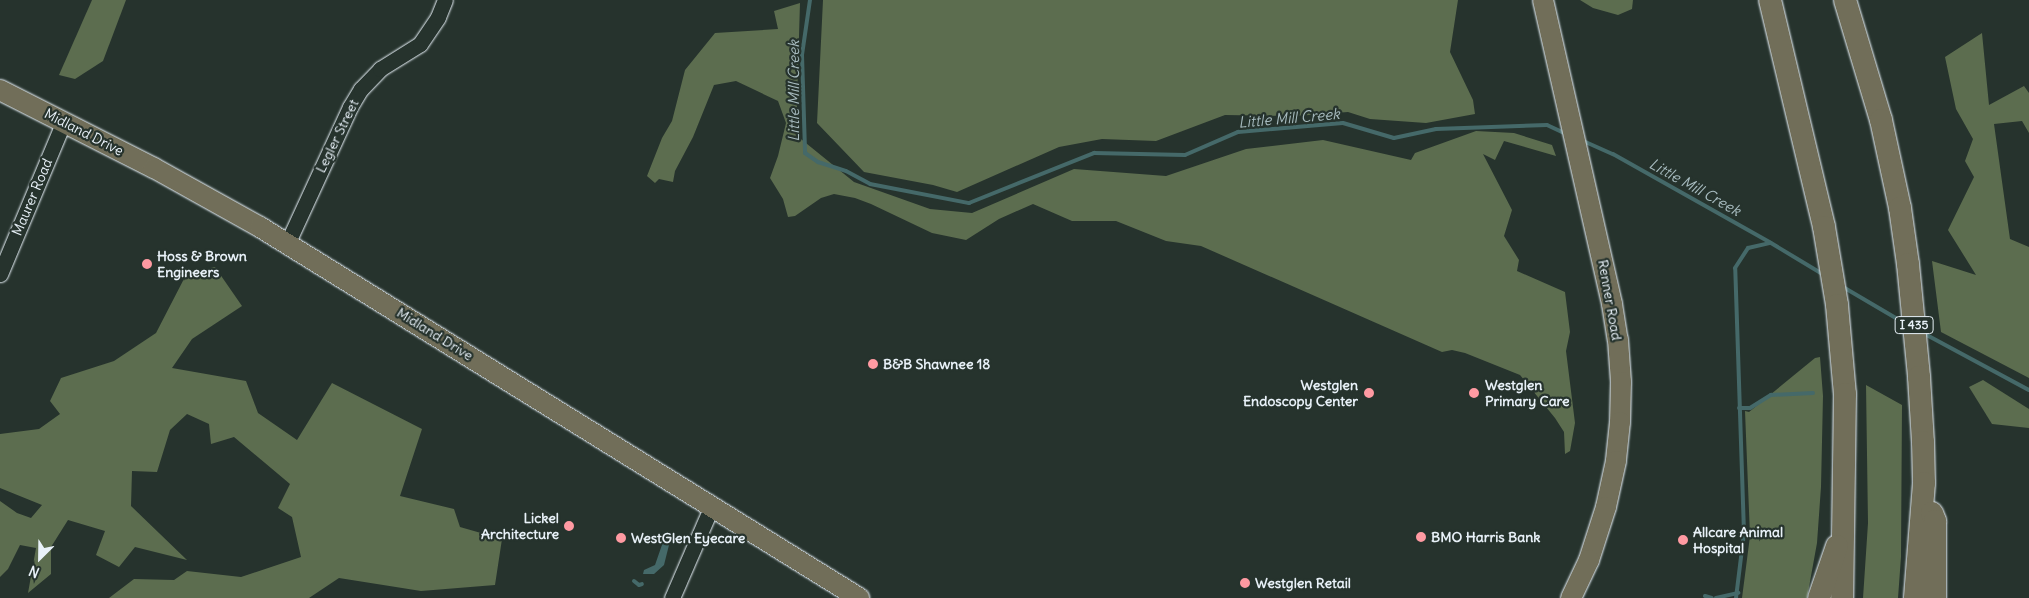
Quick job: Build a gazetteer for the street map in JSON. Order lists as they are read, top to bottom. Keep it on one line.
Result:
{"streets":{"highway":["I 435"],"main road":["Midland Drive","Renner Road"],"street":["Legler Street","Maurer Road"]},"crossings":[["Midland Drive","Legler Street"],["Midland Drive","Maurer Road"]],"water":["Little Mill Creek"],"places":["Hoss & Brown Engineers","B&B Shawnee 18","Westglen Endoscopy Center","Westglen Primary Care","Lickel Architecture","BMO Harris Bank","WestGlen Eyecare","Allcare Animal Hospital","Westglen Retail"],"north":"bottom left"}
